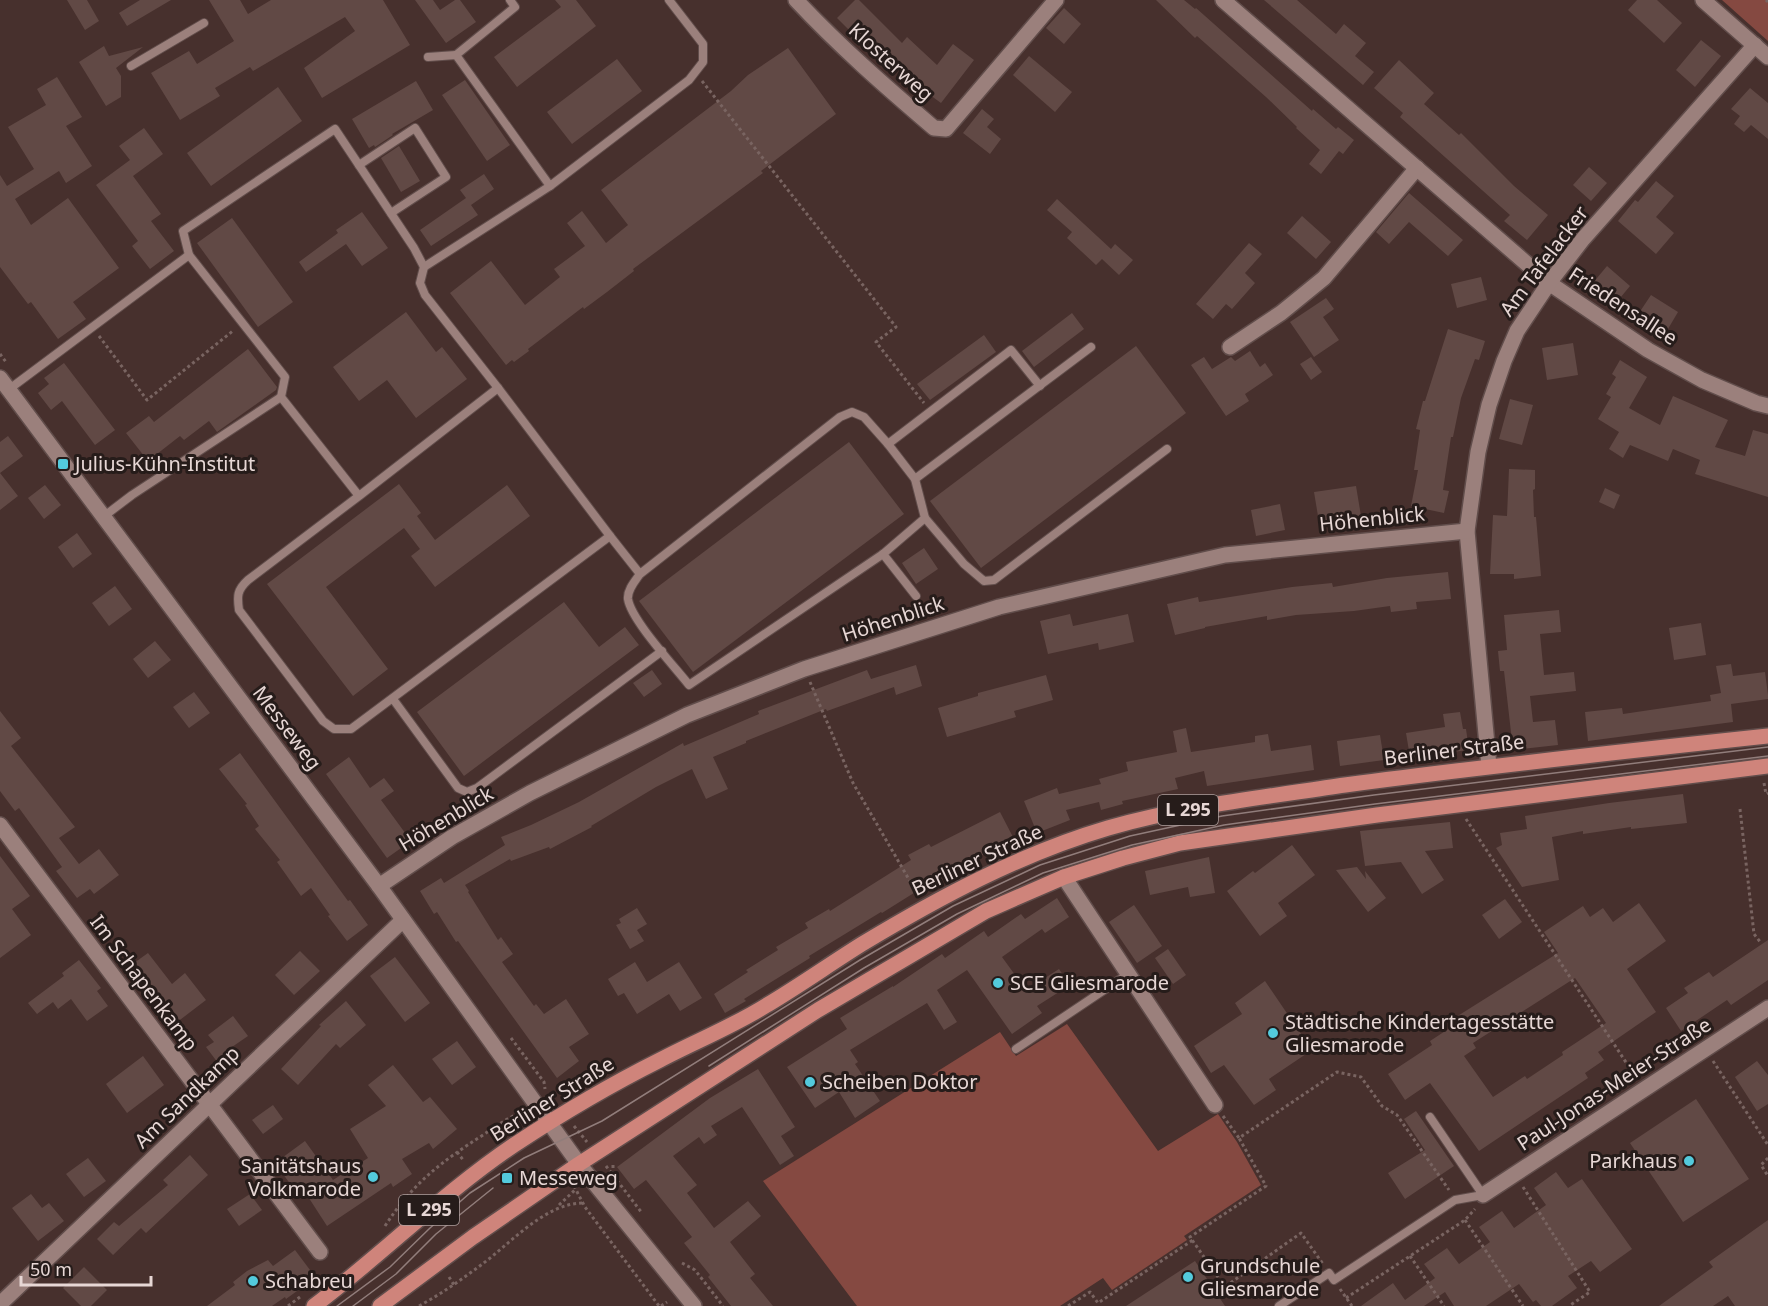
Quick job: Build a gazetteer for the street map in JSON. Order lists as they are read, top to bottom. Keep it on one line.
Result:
{"streets":{"main road":["Berliner Straße","L 295"],"street":["Klosterweg","Am Tafelacker","Friedensallee","Höhenblick","Messeweg","Im Schapenkamp","Paul-Jonas-Meier-Straße","Am Sandkamp"]},"crossings":[["Am Tafelacker","Friedensallee"],["Am Tafelacker","Höhenblick"],["Am Tafelacker","Berliner Straße"],["Höhenblick","Messeweg"],["Messeweg","Berliner Straße"],["Messeweg","L 295"],["Messeweg","Am Sandkamp"],["Im Schapenkamp","Am Sandkamp"]],"places":{"transit":["Julius-Kühn-Institut","Messeweg"],"other":["SCE Gliesmarode","Städtische Kindertagesstätte Gliesmarode","Scheiben Doktor","Parkhaus","Sanitätshaus Volkmarode","Grundschule Gliesmarode","Schabreu"]},"scale_bar":"50 m"}
